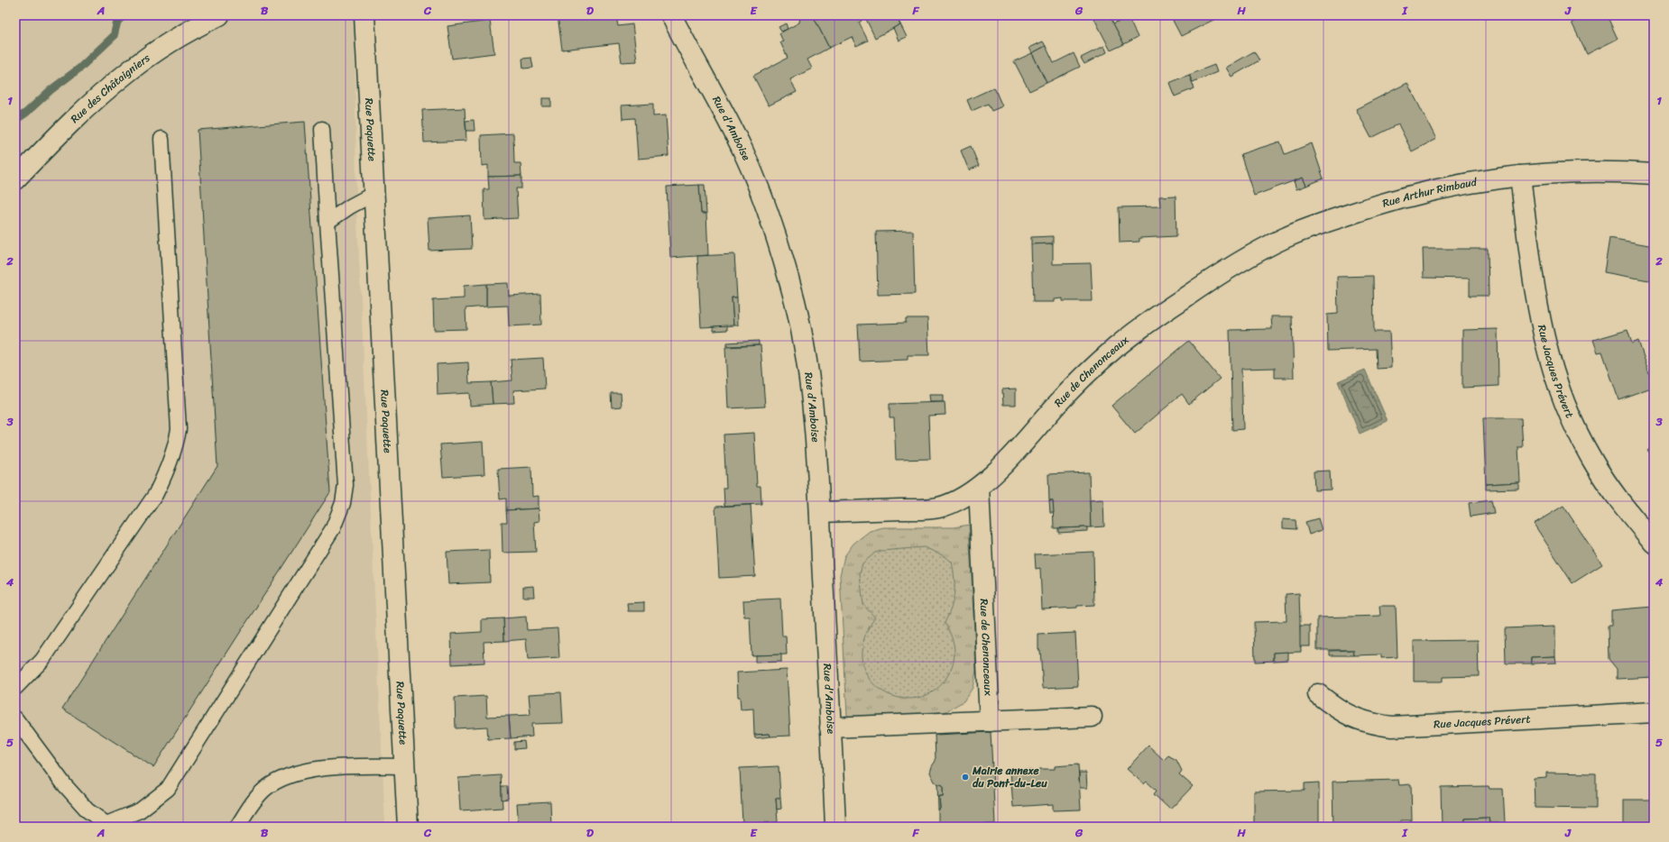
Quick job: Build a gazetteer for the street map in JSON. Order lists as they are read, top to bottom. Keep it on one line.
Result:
{"streets":{"street":["Rue des Châtaigniers","Rue Paquette","Rue d'Amboise","Rue Arthur Rimbaud","Rue Jacques Prévert","Rue de Chenonceaux"]},"crossings":[["Rue d'Amboise","Rue de Chenonceaux"],["Rue Arthur Rimbaud","Rue Jacques Prévert"],["Rue Arthur Rimbaud","Rue de Chenonceaux"]],"places":["Mairie annexe du Pont-du-Leu"],"grid":{"columns":["A","B","C","D","E","F","G","H","I","J"],"rows":["1","2","3","4","5"]}}
